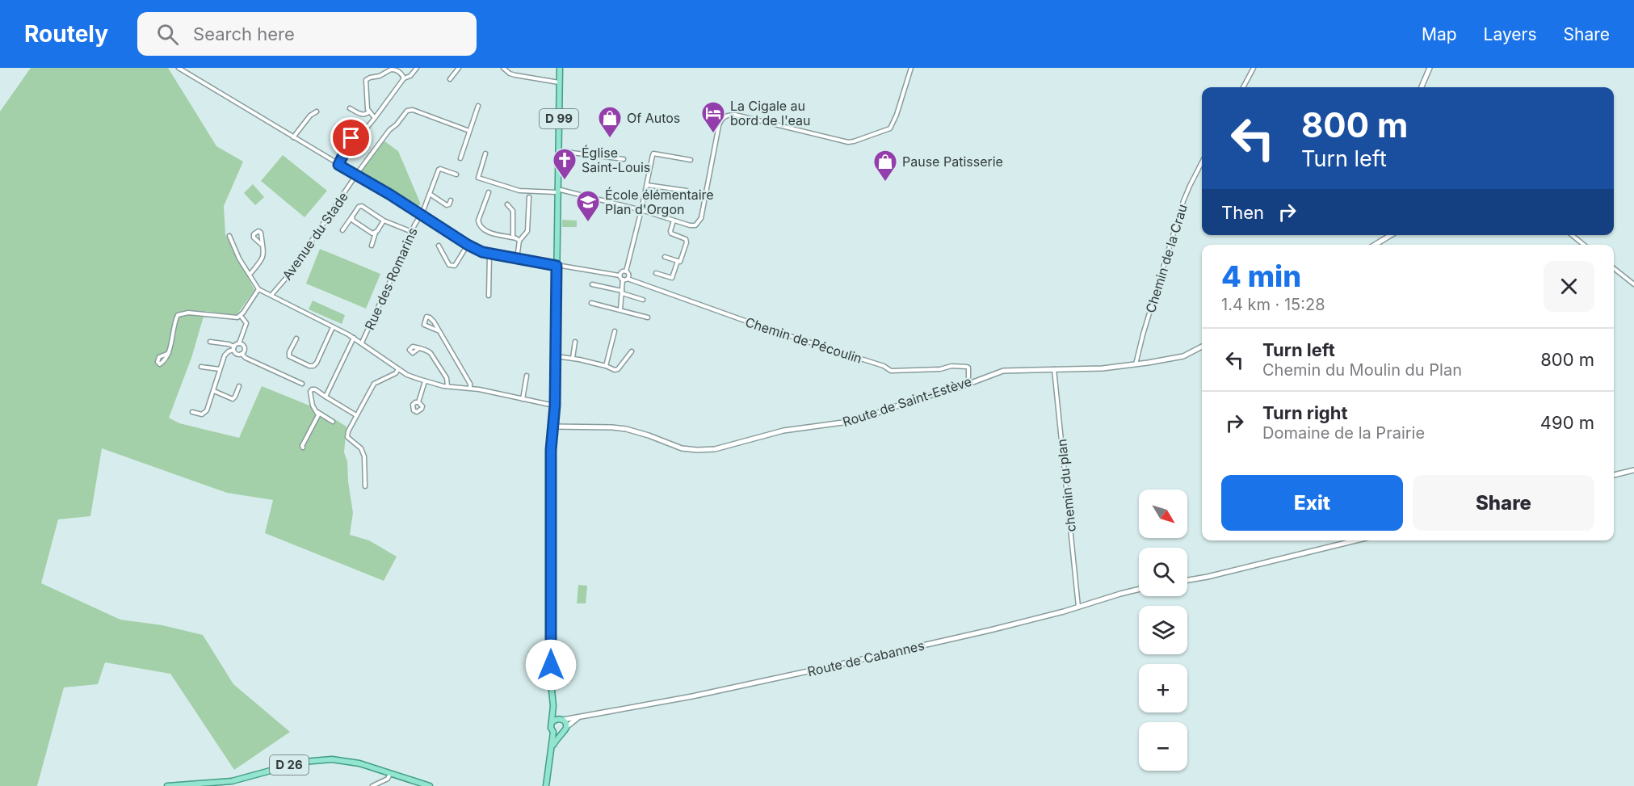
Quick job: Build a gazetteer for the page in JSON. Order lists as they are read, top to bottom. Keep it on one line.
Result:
{"streets":{"main road":["D 99","Route de Saint-Estève","Route de Cabannes","D 26"],"street":["Avenue du Stade","Chemin de la Crau","Rue des Romarins","Chemin de Pécoulin","chemin du plan"]},"crossings":[["D 99","Route de Saint-Estève"],["D 99","Route de Cabannes"],["Chemin de la Crau","Route de Saint-Estève"],["Chemin de Pécoulin","Route de Saint-Estève"],["Route de Saint-Estève","chemin du plan"],["chemin du plan","Route de Cabannes"]],"places":{"hotel":["La Cigale au bord de l'eau"],"shop":["Of Autos","Pause Patisserie"],"church":["Église Saint-Louis"],"school or university":["École élémentaire Plan d'Orgon"]},"north":"bottom right","page":{"header":"Routely","search":"Search here","nav":["Map","Layers","Share"],"turn":["800 m","Turn left"],"then":"Then","heading":["4 min","1.4 km · 15:28"],"list":[{"name":"Turn left","note":"Chemin du Moulin du Plan","value":"800 m"},{"name":"Turn right","note":"Domaine de la Prairie","value":"490 m"}],"buttons":["Exit","Share"],"map_buttons":["+","−"]}}
